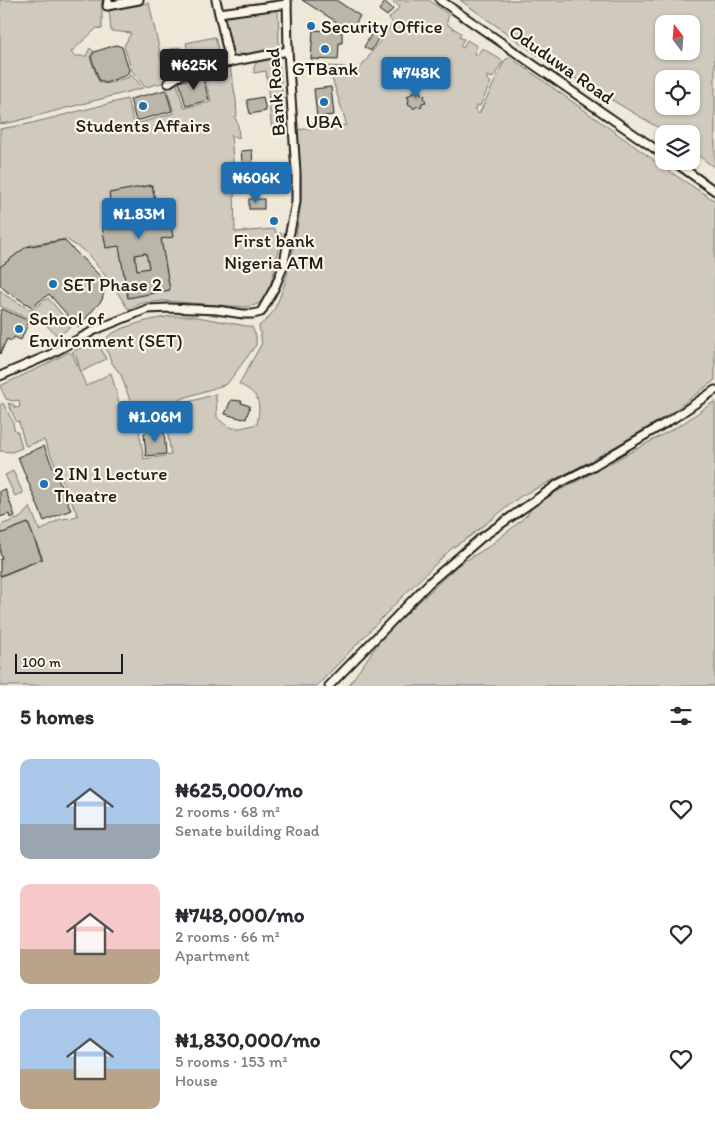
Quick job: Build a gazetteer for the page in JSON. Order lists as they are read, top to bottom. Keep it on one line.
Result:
{"streets":{"street":["Oduduwa Road","Bank Road"]},"places":["Security Office","GTBank","UBA","Students Affairs","First bank Nigeria ATM","SET Phase 2","School of Environment (SET)","2 IN 1 Lecture Theatre"],"scale_bar":"100 m","north":"top","page":{"price":["₦625K","₦748K","₦606K","₦1.83M","₦1.06M"],"scale":"100 m","heading":"5 homes","list":[{"name":"₦625,000/mo","note":"2 rooms · 68 m² · Senate building Road"},{"name":"₦748,000/mo","note":"2 rooms · 66 m² · Apartment"},{"name":"₦1,830,000/mo","note":"5 rooms · 153 m² · House"}]}}
